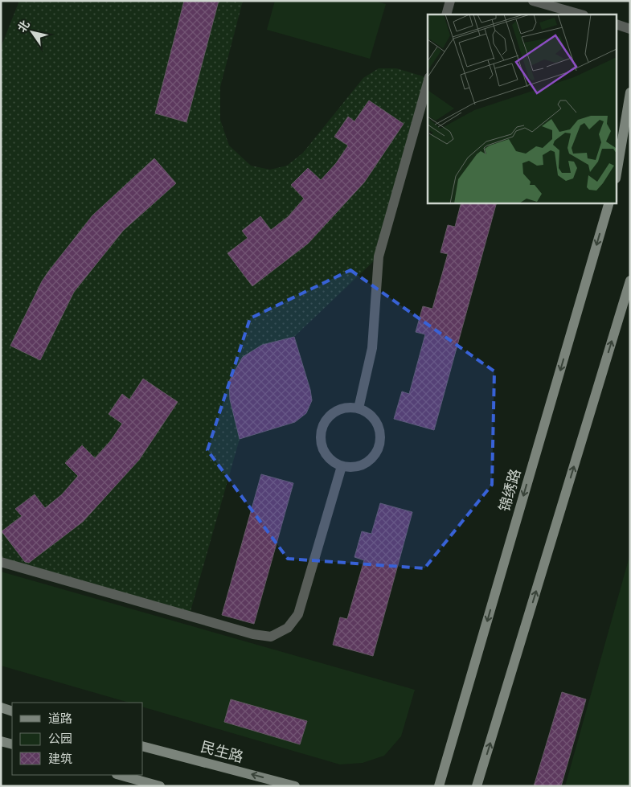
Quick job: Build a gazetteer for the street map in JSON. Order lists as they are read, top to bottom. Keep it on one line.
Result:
{"streets":{"main road":["锦绣路","民生路"]},"one_way":["民生路"],"legend":["道路","公园","建筑"],"north":"top left"}
